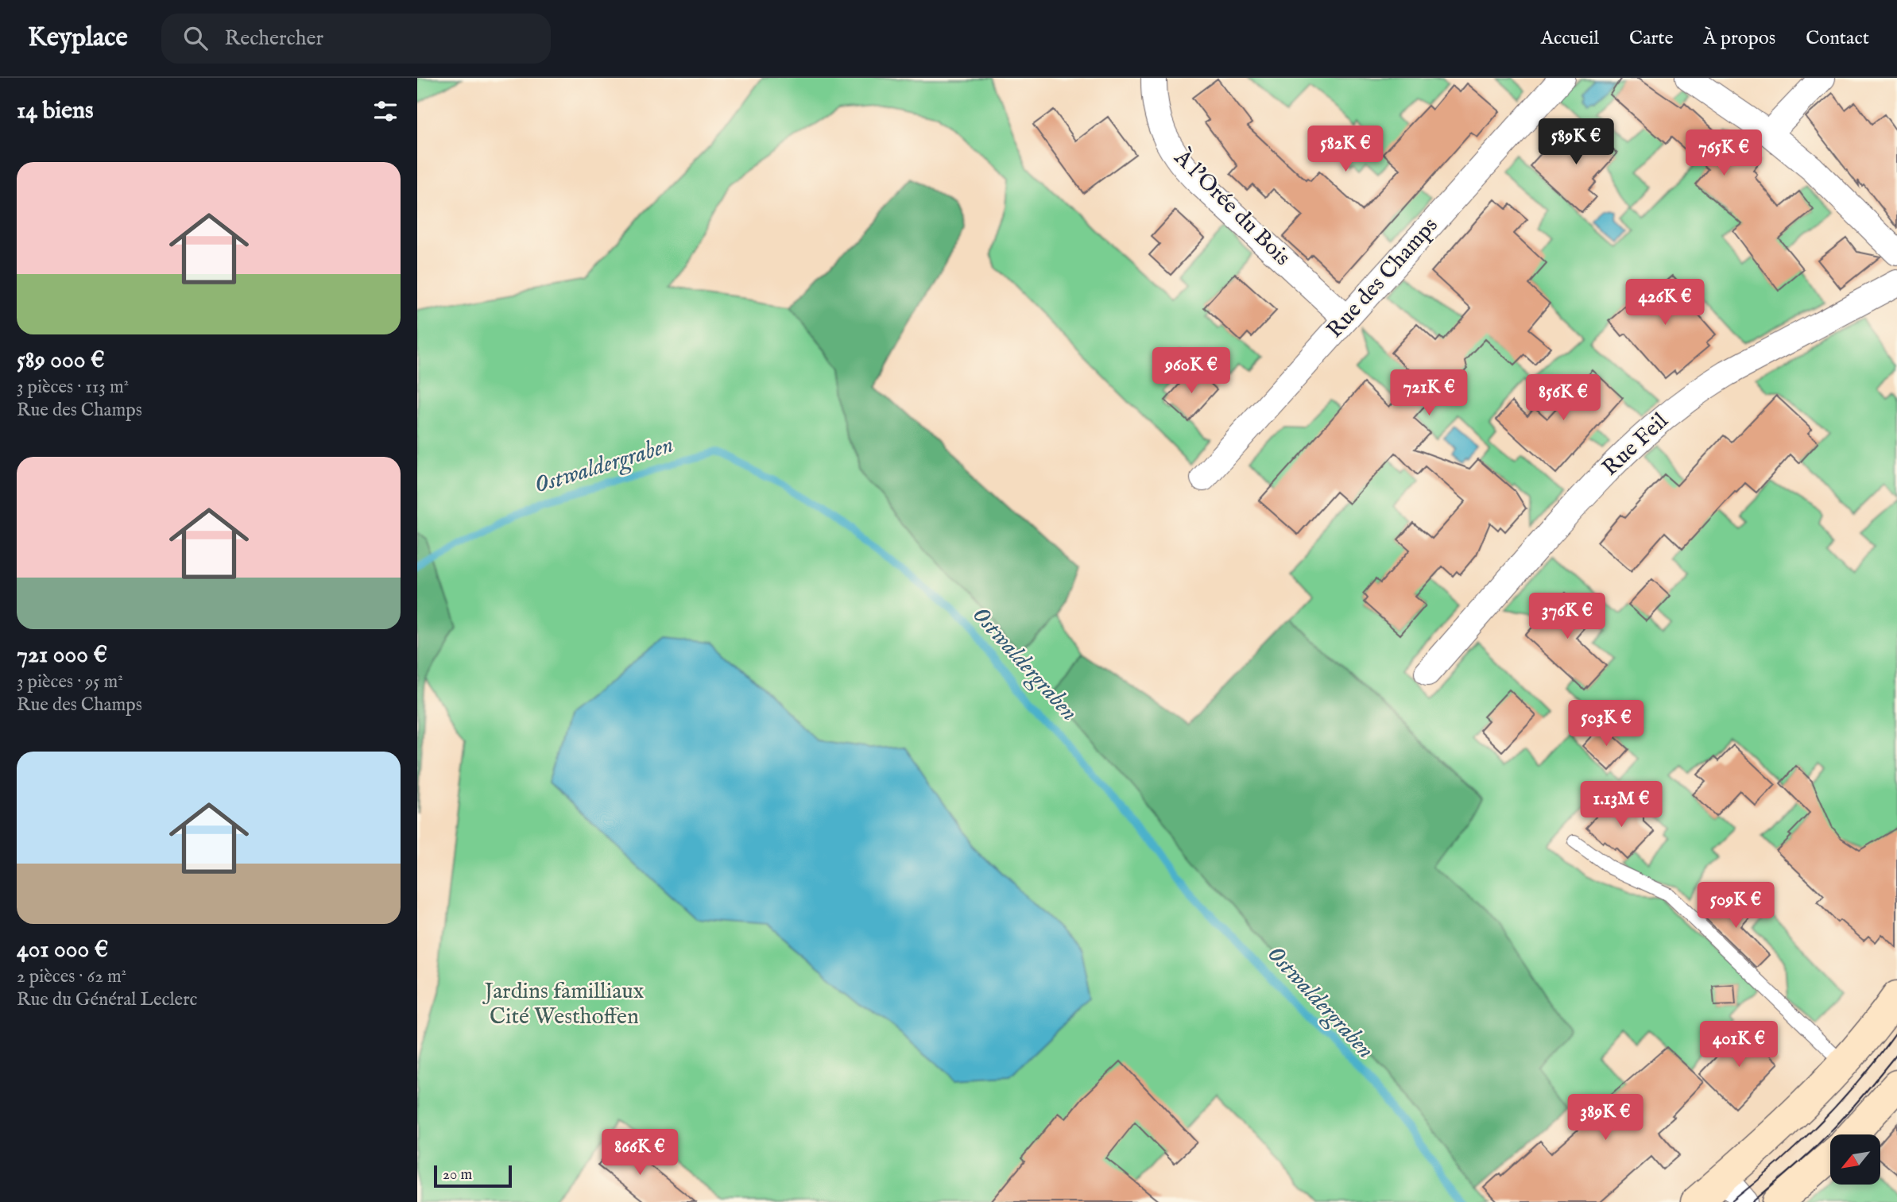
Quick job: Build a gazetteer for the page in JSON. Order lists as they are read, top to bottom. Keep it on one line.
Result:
{"streets":{"street":["À l'Orée du Bois","Rue des Champs","Rue Feil"]},"crossings":[["À l'Orée du Bois","Rue des Champs"]],"water":["Ostwaldergraben"],"parks":["Jardins familliaux Cité Westhoffen"],"scale_bar":"20 m","north":"bottom left","page":{"header":"Keyplace","search":"Rechercher","nav":["Accueil","Carte","À propos","Contact"],"heading":"14 biens","price":["589K €","582K €","765K €","426K €","960K €","721K €","856K €","376K €","503K €","1.13M €","509K €","401K €","389K €","866K €"],"list":[{"name":"589 000 €","note":"3 pièces · 113 m² · Rue des Champs"},{"name":"721 000 €","note":"3 pièces · 95 m² · Rue des Champs"},{"name":"401 000 €","note":"2 pièces · 62 m² · Rue du Général Leclerc"}],"scale":"20 m"}}
